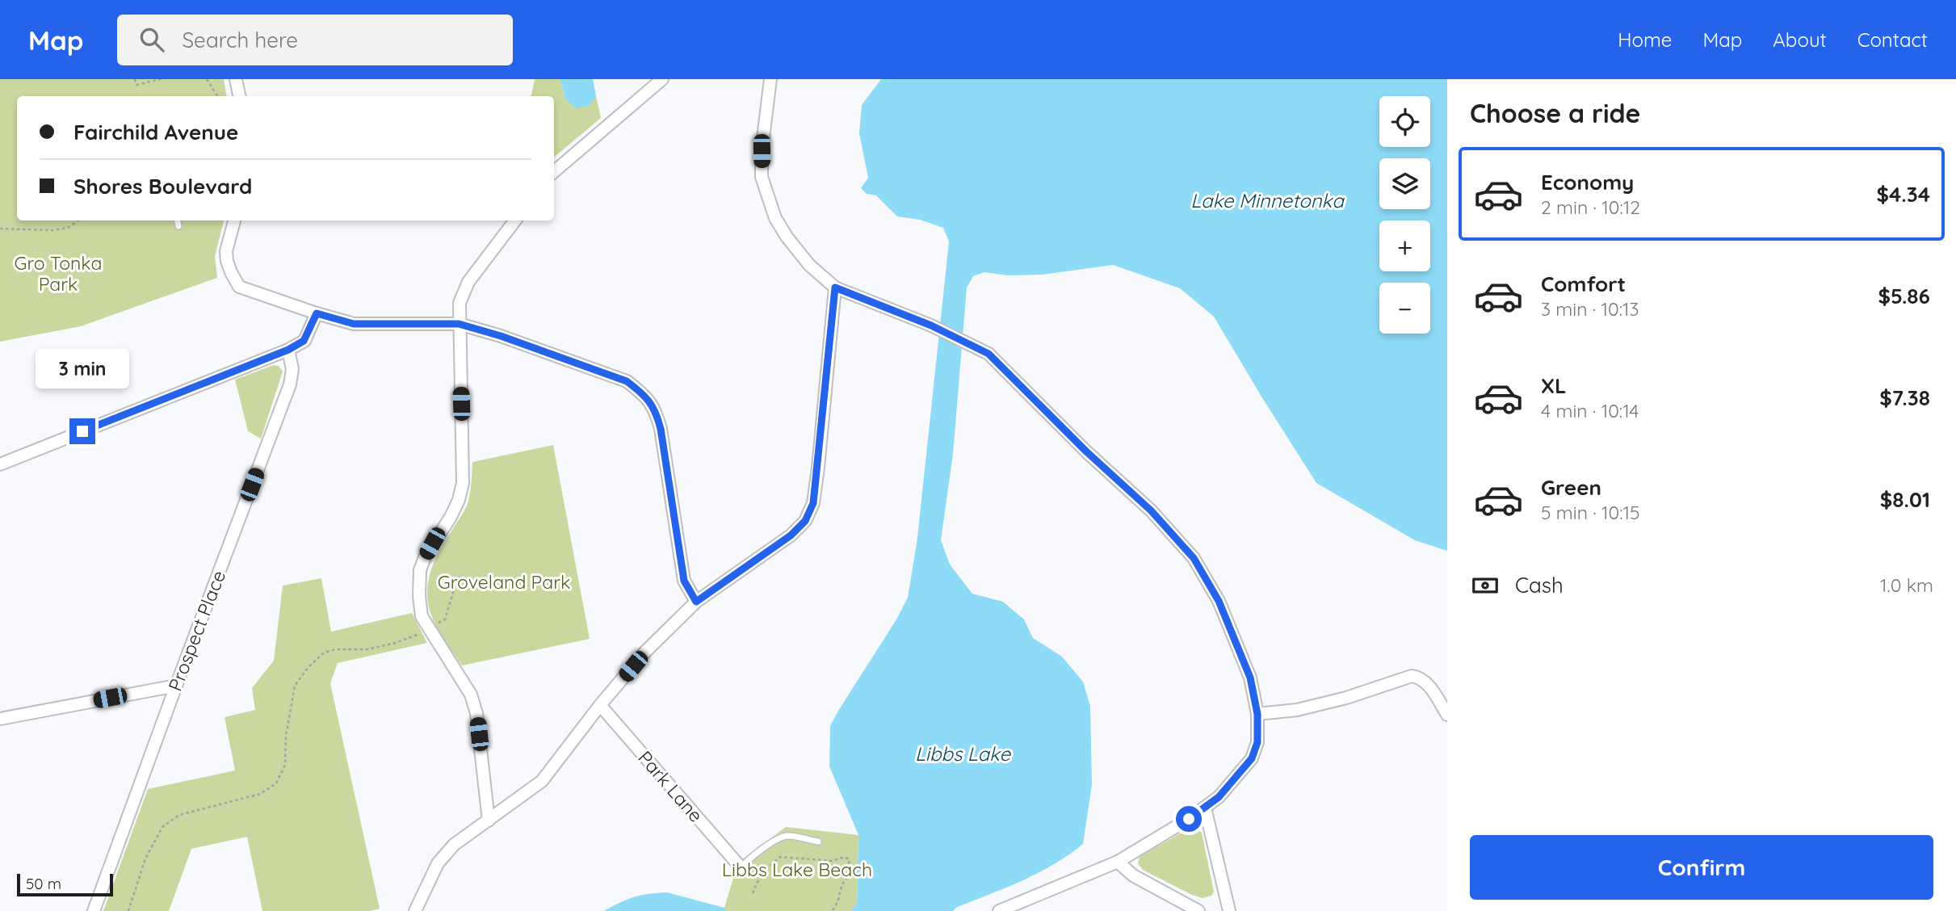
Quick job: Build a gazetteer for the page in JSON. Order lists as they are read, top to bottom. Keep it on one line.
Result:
{"streets":{"street":["Prospect Place","Park Lane"]},"water":["Lake Minnetonka","Libbs Lake"],"parks":["Gro Tonka Park","Groveland Park","Libbs Lake Beach"],"scale_bar":"50 m","page":{"header":"Map","search":"Search here","nav":["Home","Map","About","Contact"],"heading":"Choose a ride","map_buttons":["+","−"],"banner":["Fairchild Avenue","Shores Boulevard"],"list":[{"name":"Economy","note":"2 min · 10:12","value":"$4.34"},{"name":"Comfort","note":"3 min · 10:13","value":"$5.86"},{"name":"XL","note":"4 min · 10:14","value":"$7.38"},{"name":"Green","note":"5 min · 10:15","value":"$8.01"}],"bubble":"3 min","pay":["Cash","1.0 km"],"buttons":"Confirm","scale":"50 m"}}
